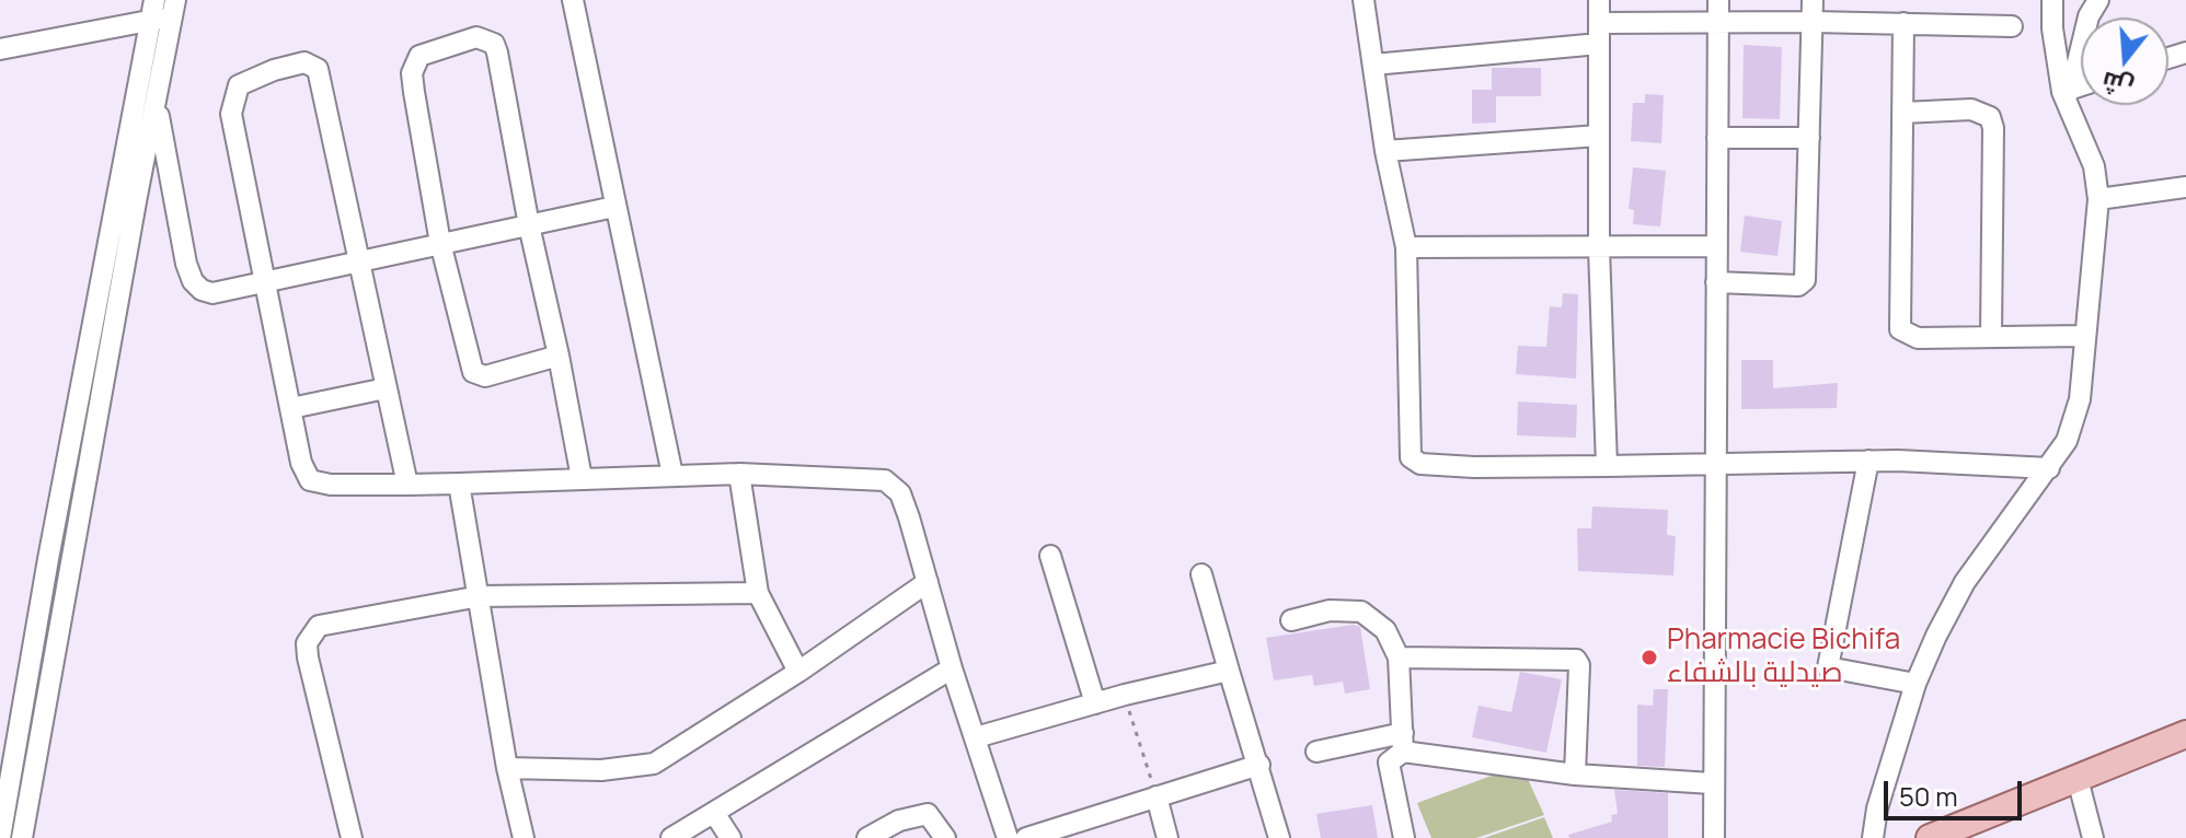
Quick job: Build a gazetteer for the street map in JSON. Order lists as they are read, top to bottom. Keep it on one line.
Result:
{"places":["Pharmacie Bichifa صيدلية بالشفاء"],"scale_bar":"50 m","north":"bottom"}
